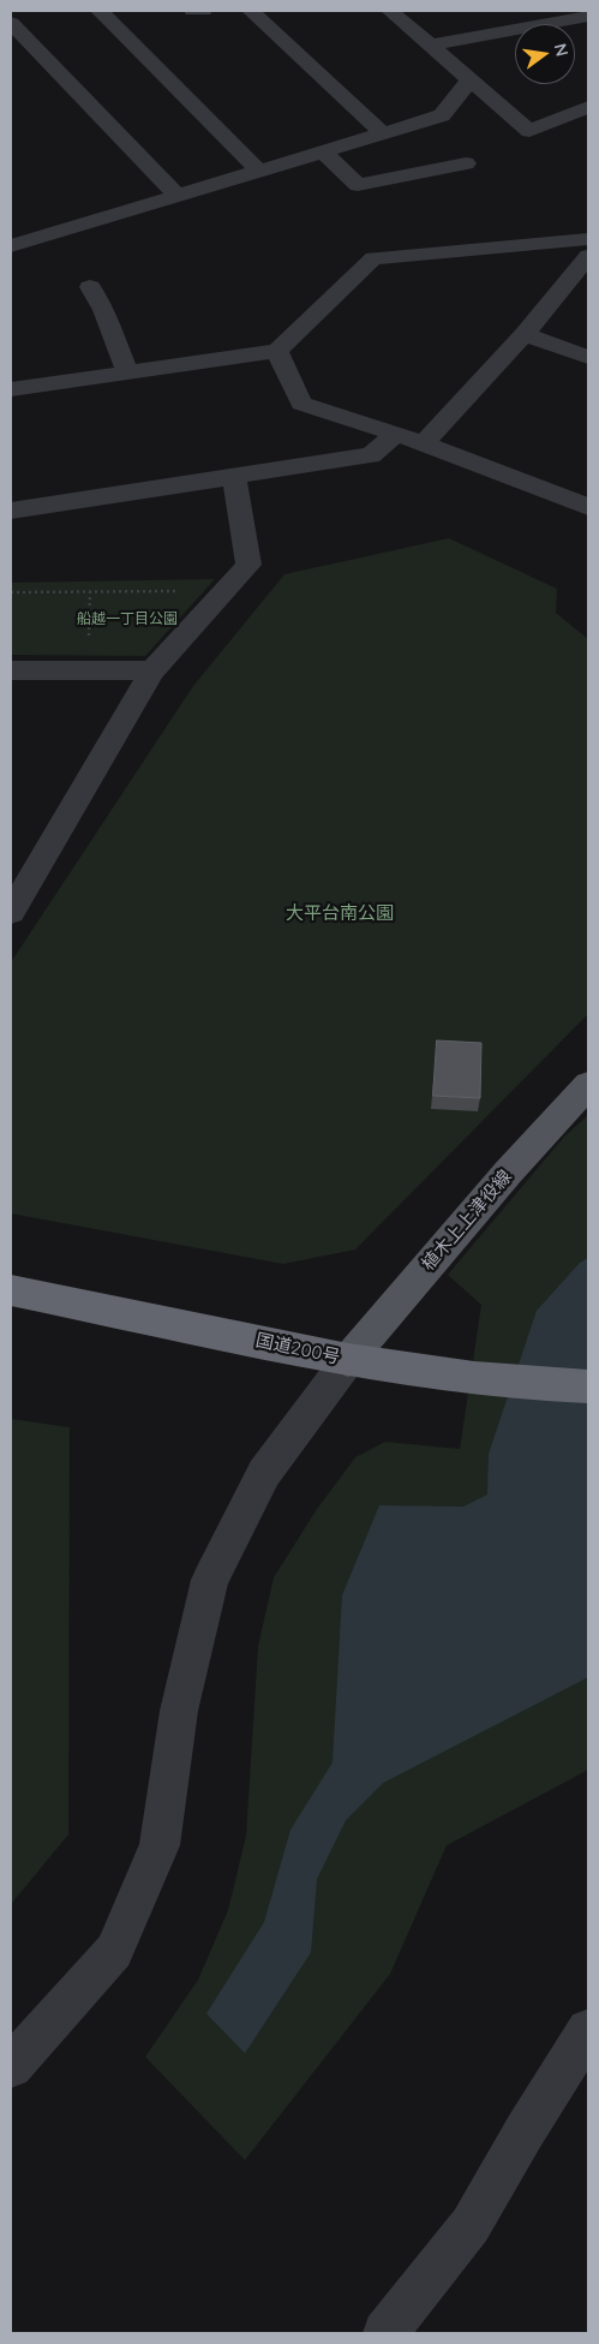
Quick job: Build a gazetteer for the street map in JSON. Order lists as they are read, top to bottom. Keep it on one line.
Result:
{"streets":{"highway":["国道200号"],"main road":["植木上上津役線"]},"crossings":[["植木上上津役線","国道200号"]],"parks":["船越一丁目公園","大平台南公園"],"north":"right"}
